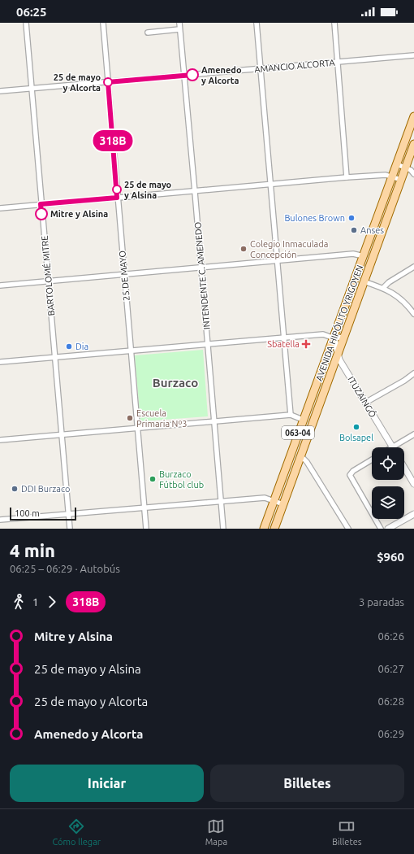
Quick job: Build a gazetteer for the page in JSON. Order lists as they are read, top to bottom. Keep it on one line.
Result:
{"streets":{"main road":["AVENIDA HIPÓLITO YRIGOYEN","063-04"],"street":["AMANCIO ALCORTA","BARTOLOMÉ MITRE","25 DE MAYO","INTENDENTE C. AMENEDO","ITUZAINGÓ"]},"crossings":[["AMANCIO ALCORTA","BARTOLOMÉ MITRE"],["AMANCIO ALCORTA","25 DE MAYO"],["AMANCIO ALCORTA","INTENDENTE C. AMENEDO"],["AVENIDA HIPÓLITO YRIGOYEN","ITUZAINGÓ"]],"districts":["Burzaco"],"places":{"other":["Amenedo y Alcorta","25 de mayo y Alcorta","25 de mayo y Alsina","Mitre y Alsina","Bulones Brown","Anses","Colegio Inmaculada Concepción","Dia","Escuela Primaria Nº3","Bolsapel","Burzaco Fútbol club","DDI Burzaco"],"health":["Sbatella"]},"lines":["bus line 318B"],"scale_bar":"100 m","page":{"status":"06:25","on_map":"318B","scale":"100 m","heading":["4 min","06:25 – 06:29 · Autobús","$960"],"legs":["1","318B","3 paradas"],"list":[{"name":"Mitre y Alsina","value":"06:26"},{"name":"25 de mayo y Alsina","value":"06:27"},{"name":"25 de mayo y Alcorta","value":"06:28"},{"name":"Amenedo y Alcorta","value":"06:29"}],"buttons":["Iniciar","Billetes"],"tabs":["Cómo llegar","Mapa","Billetes"]}}
